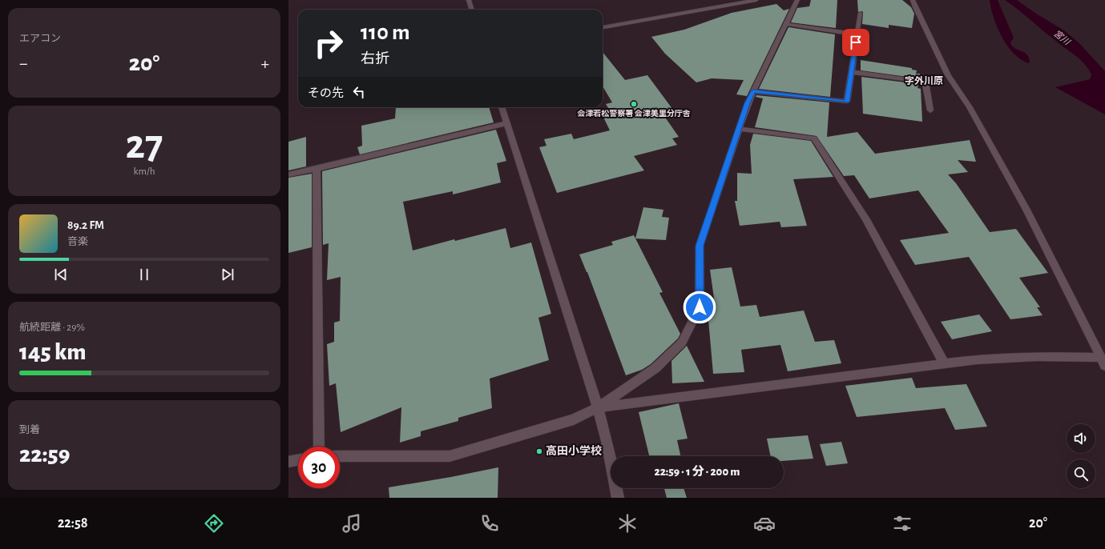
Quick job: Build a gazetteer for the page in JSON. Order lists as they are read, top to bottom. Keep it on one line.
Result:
{"districts":["字外川原"],"water":["宮川"],"places":["会津若松警察署 会津美里分庁舎","高田小学校"],"page":{"tile":["エアコン",["27","km/h"],["航続距離 · 29%","145 km"],["到着","22:59"]],"turn":["110 m","右折"],"heat":["−","20°","+"],"then":"その先","song":["89.2 FM","音楽"],"limit":"30","trip":"22:59 · 1 分 · 200 m","tabs":["22:58","20°"]}}
